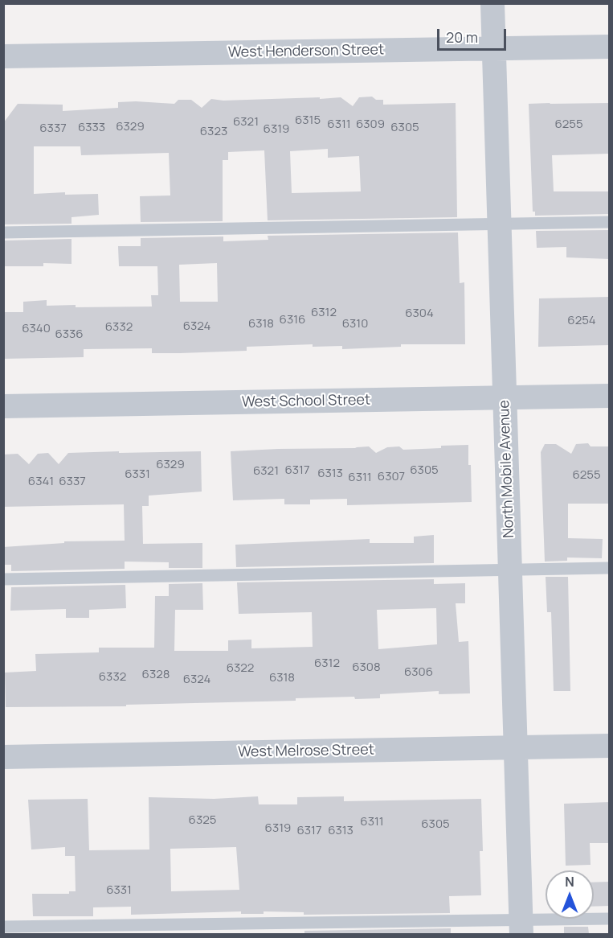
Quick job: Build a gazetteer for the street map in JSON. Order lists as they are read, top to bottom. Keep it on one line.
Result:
{"streets":{"street":["West Henderson Street","West School Street","North Mobile Avenue","West Melrose Street"]},"crossings":[["West Henderson Street","North Mobile Avenue"],["West School Street","North Mobile Avenue"],["North Mobile Avenue","West Melrose Street"]],"house_numbers":["6315","6321","6311","6309","6255","6329","6333","6305","6337","6319","6323","6312","6304","6316","6254","6318","6310","6324","6332","6340","6336","6329","6317","6305","6321","6313","6331","6255","6307","6311","6341","6337","6312","6308","6322","6306","6328","6332","6318","6324","6325","6311","6305","6319","6317","6313","6331"],"scale_bar":"20 m","north":"top"}
